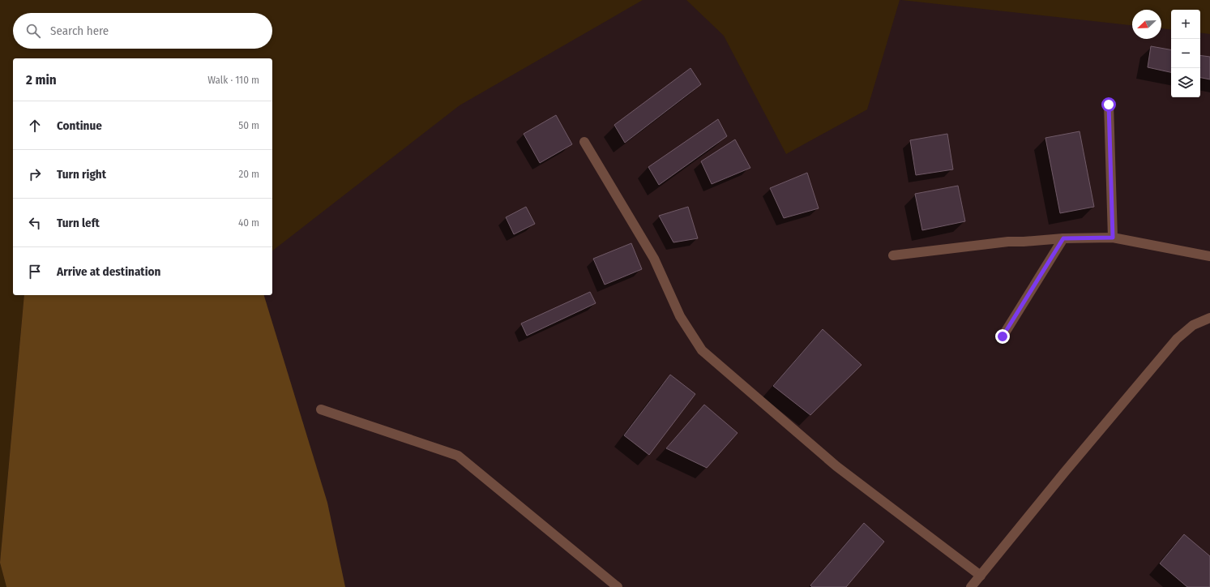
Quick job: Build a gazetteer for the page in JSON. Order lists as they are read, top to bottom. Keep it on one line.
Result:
{"north":"bottom left","page":{"map_buttons":["+","−"],"search":"Search here","heading":["2 min","Walk · 110 m"],"list":[["Continue","50 m"],["Turn right","20 m"],["Turn left","40 m"],"Arrive at destination"]}}
